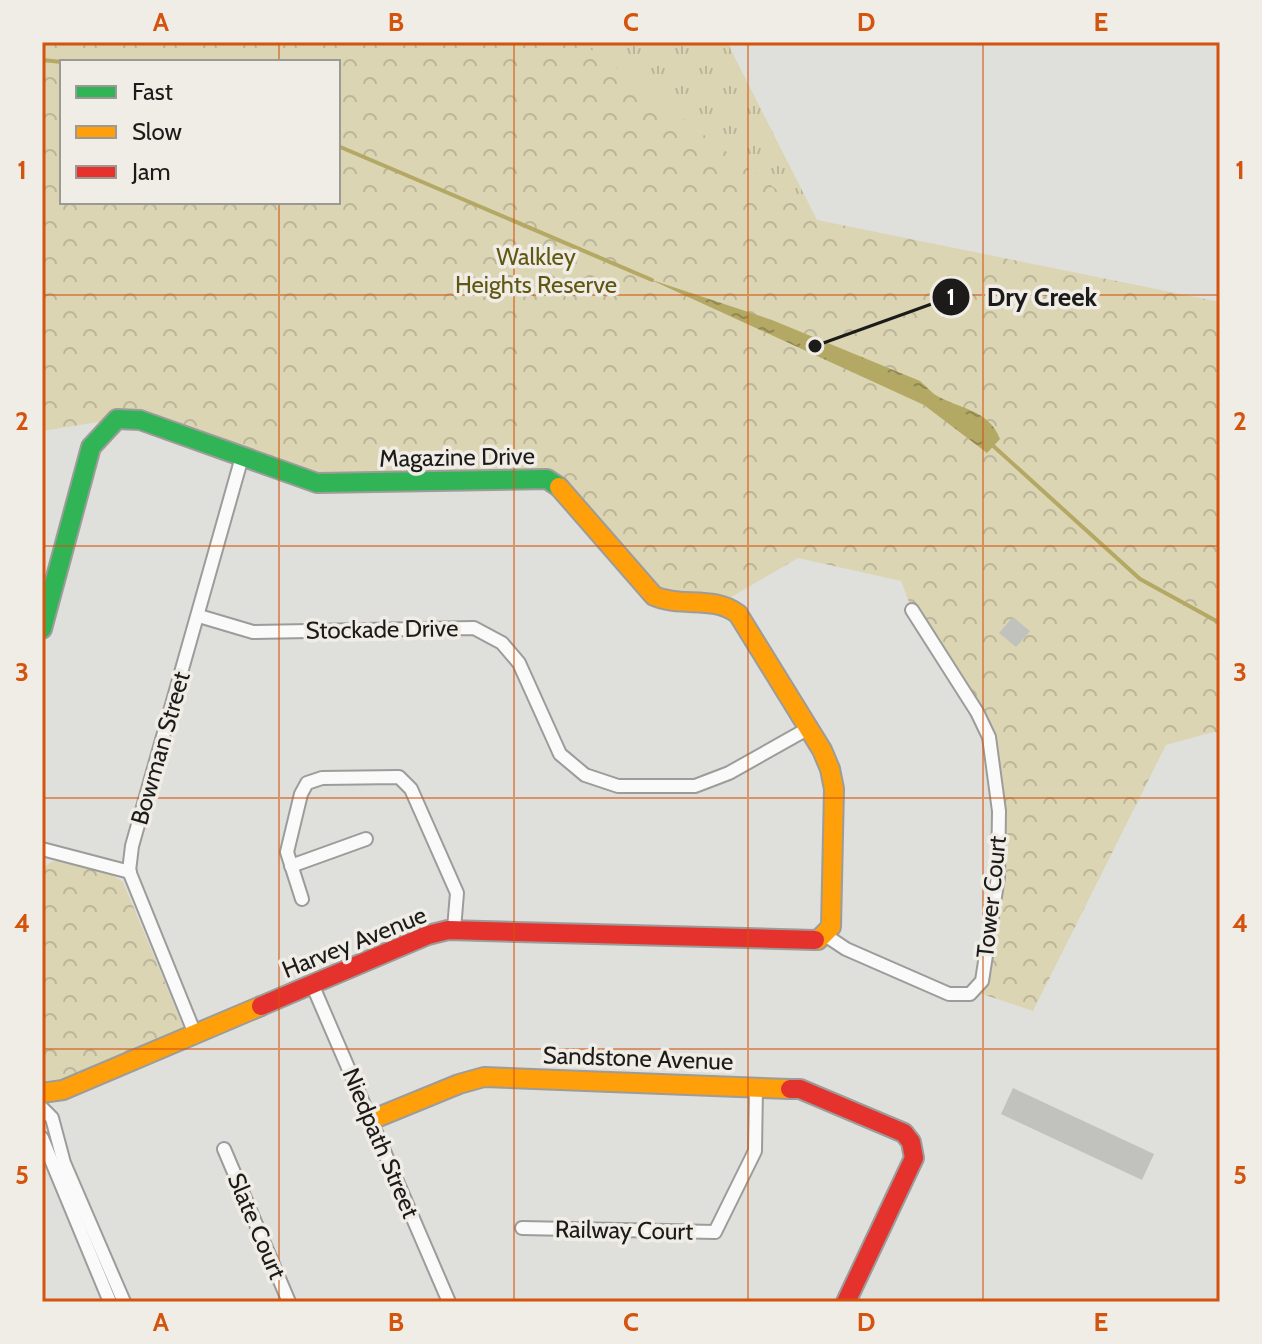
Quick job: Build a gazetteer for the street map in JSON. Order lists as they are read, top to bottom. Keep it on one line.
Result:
{"streets":{"street":["Magazine Drive","Stockade Drive","Bowman Street","Tower Court","Harvey Avenue","Sandstone Avenue","Niedpath Street","Slate Court","Railway Court"]},"crossings":[["Magazine Drive","Stockade Drive"],["Magazine Drive","Bowman Street"],["Magazine Drive","Tower Court"],["Magazine Drive","Harvey Avenue"],["Stockade Drive","Bowman Street"],["Tower Court","Harvey Avenue"],["Harvey Avenue","Niedpath Street"],["Sandstone Avenue","Niedpath Street"],["Sandstone Avenue","Railway Court"]],"parks":["Walkley Heights Reserve"],"places":["Dry Creek"],"legend":["Fast","Slow","Jam"],"grid":{"columns":["A","B","C","D","E"],"rows":["1","2","3","4","5"]}}
